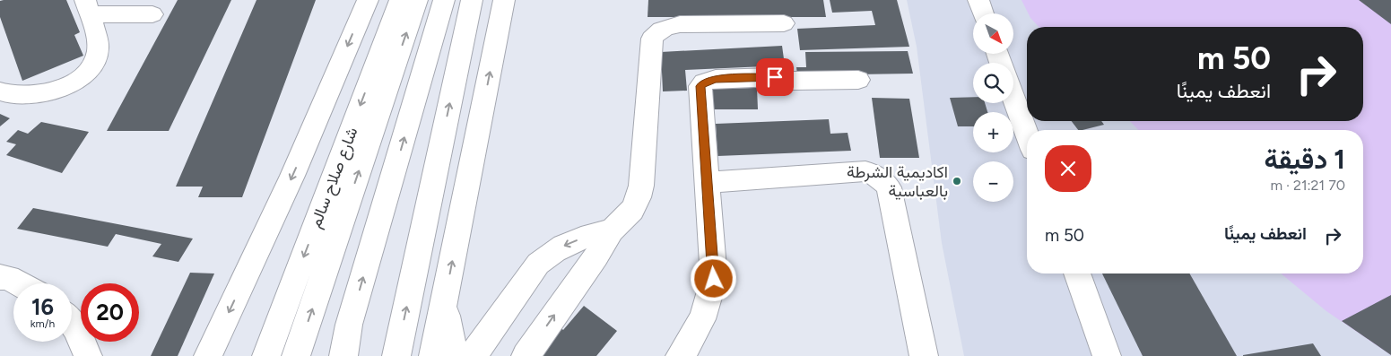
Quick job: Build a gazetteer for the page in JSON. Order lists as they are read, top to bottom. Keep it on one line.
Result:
{"streets":{"main road":["شارع صلاح سالم"]},"places":["اكاديمية الشرطة بالعباسية"],"north":"bottom right","page":{"map_buttons":["+","−"],"turn":["50 m","انعطف يمينًا"],"heading":["1 دقيقة","70 m · 21:21"],"list":[{"name":"انعطف يمينًا","value":"50 m"}],"speed":"16 km/h","limit":"20"}}
